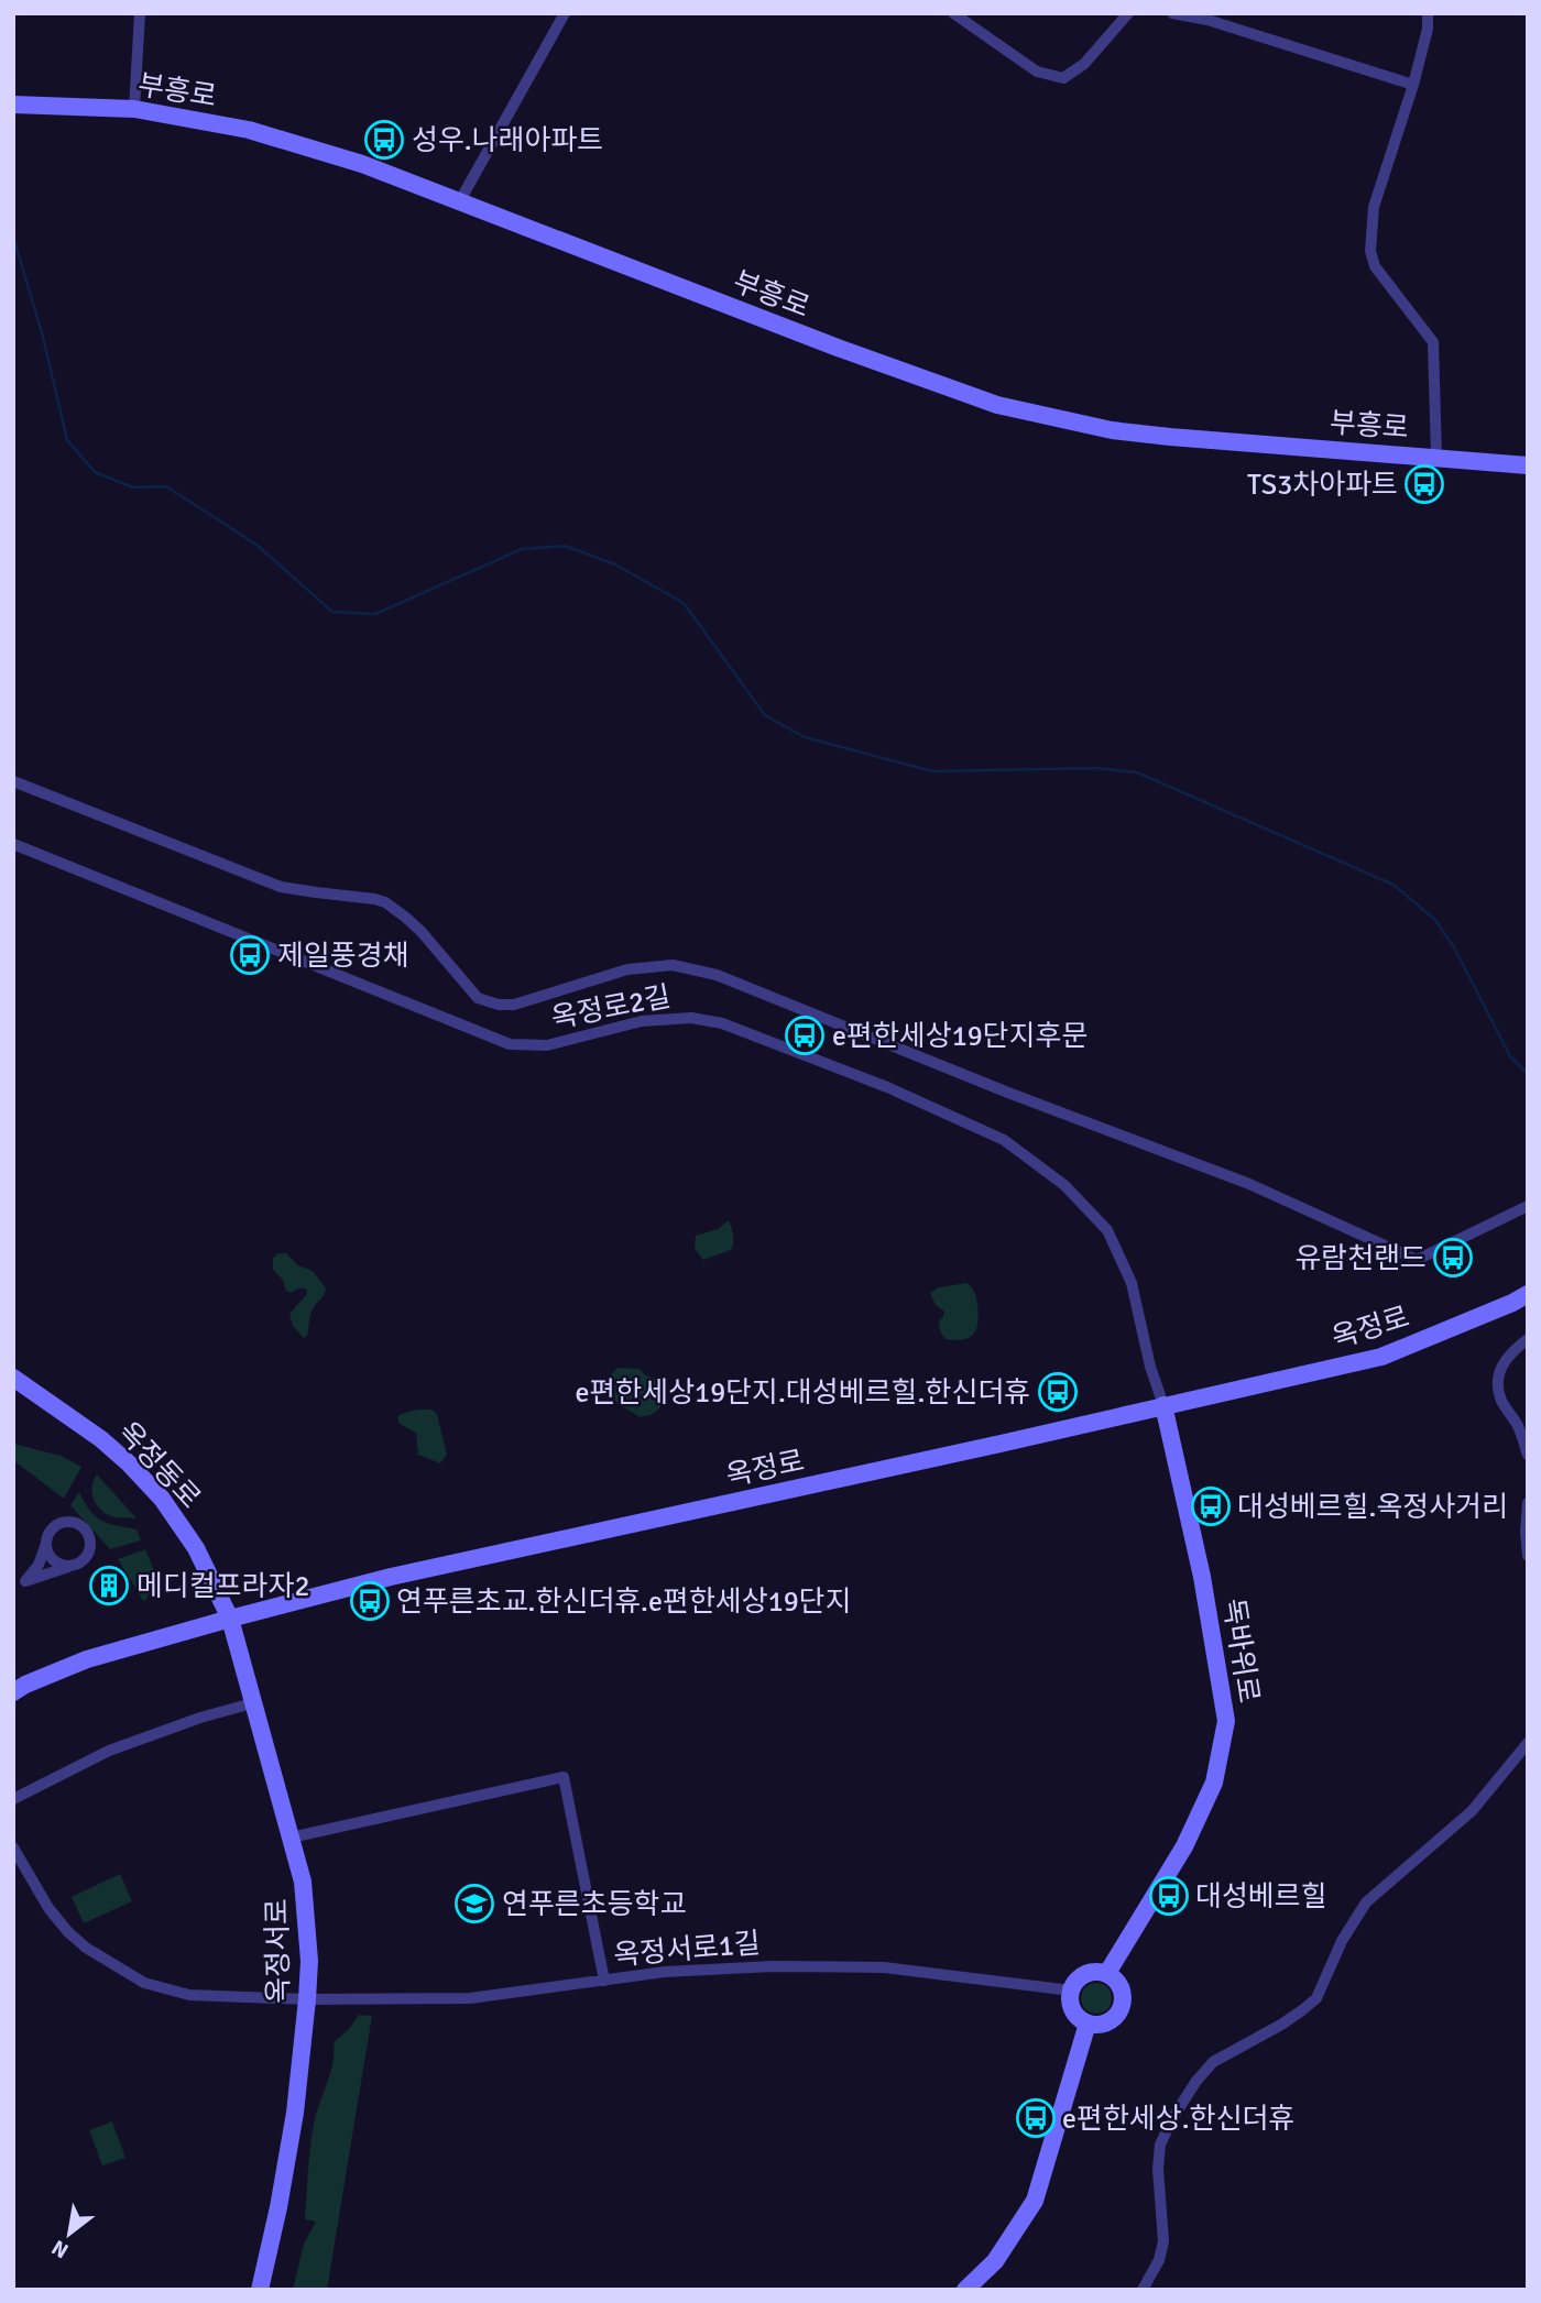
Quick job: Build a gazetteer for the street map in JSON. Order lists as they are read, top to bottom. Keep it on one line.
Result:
{"streets":{"main road":["부흥로","옥정로","옥정동로","독바위로","옥정서로"],"street":["옥정로2길","옥정서로1길"]},"crossings":[["옥정로2길","옥정로"],["옥정로2길","독바위로"],["옥정로","옥정동로"],["옥정로","독바위로"],["옥정로","옥정서로"],["옥정동로","옥정서로"],["독바위로","옥정서로1길"],["옥정서로1길","옥정서로"]],"places":{"bus stop":["성우.나래아파트","TS3차아파트","제일풍경채","e편한세상19단지후문","유람천랜드","e편한세상19단지.대성베르힐.한신더휴","대성베르힐.옥정사거리","연푸른초교.한신더휴.e편한세상19단지","대성베르힐","e편한세상.한신더휴"],"building":["메디컬프라자2"],"school or university":["연푸른초등학교"]},"north":"bottom left"}
